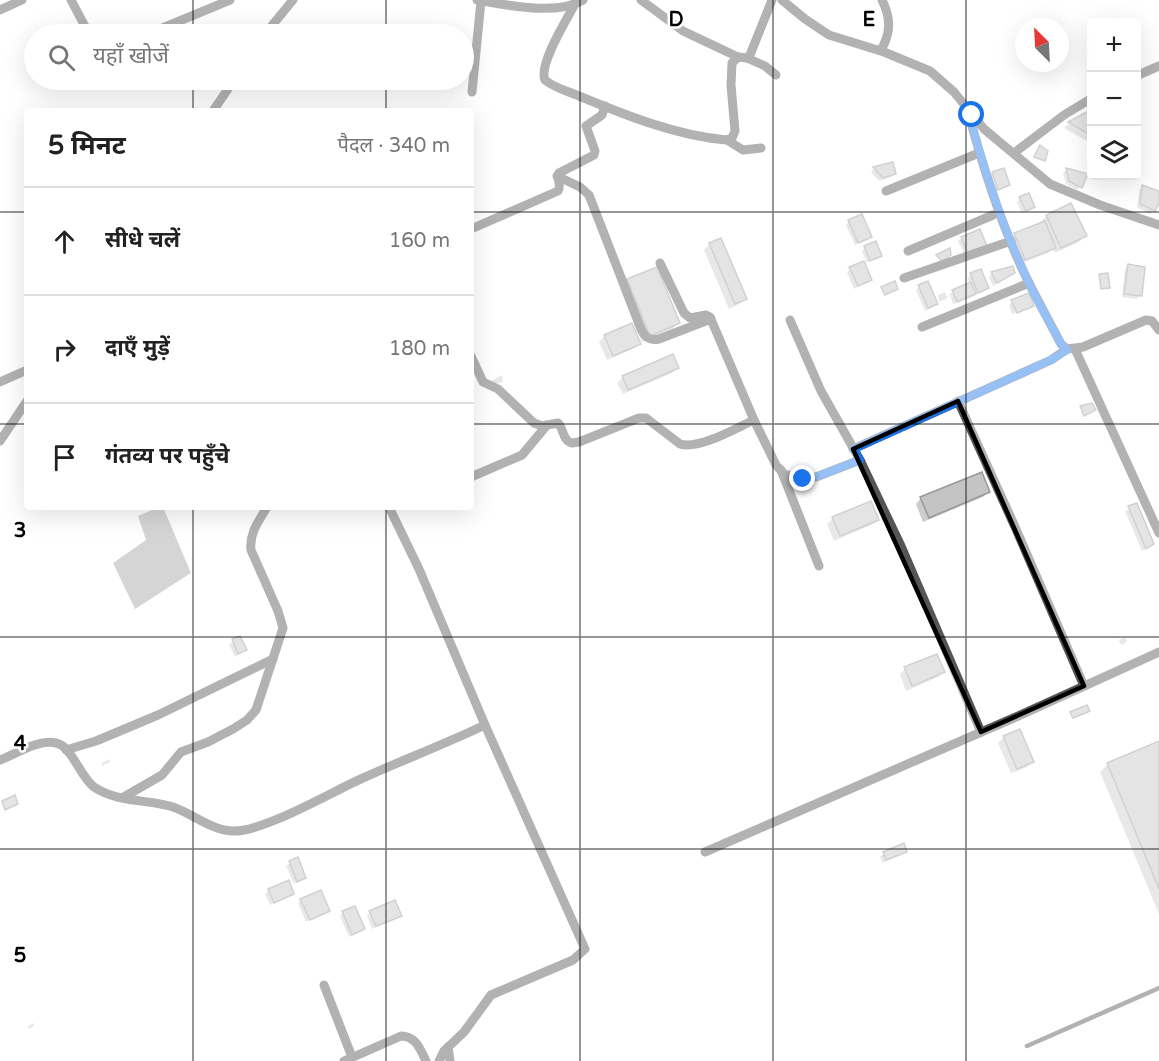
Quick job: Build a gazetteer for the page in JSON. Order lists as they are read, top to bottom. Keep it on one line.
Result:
{"north":"top left","page":{"map_buttons":["+","−"],"search":"यहाँ खोजें","heading":["5 मिनट","पैदल · 340 m"],"list":[["सीधे चलें","160 m"],["दाएँ मुड़ें","180 m"],"गंतव्य पर पहुँचे"]},"grid":{"columns":["D","E"],"rows":["3","4","5"]}}
